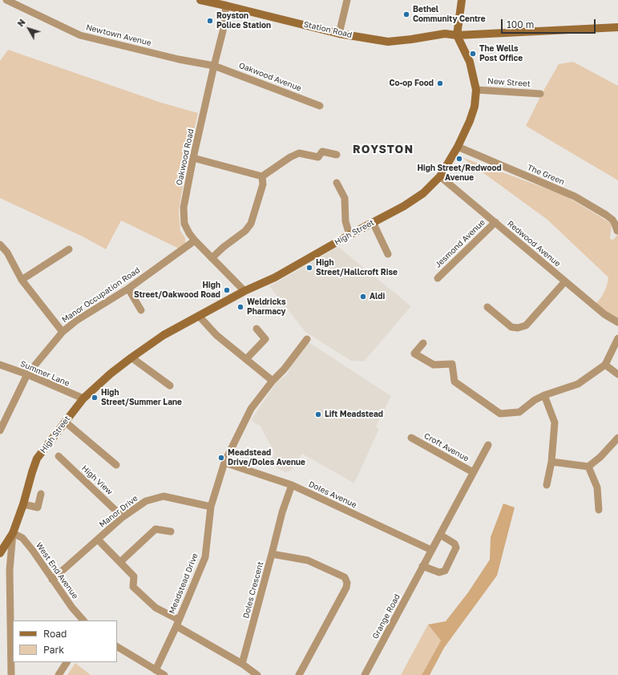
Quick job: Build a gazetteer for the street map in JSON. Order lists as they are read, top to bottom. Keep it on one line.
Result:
{"streets":{"main road":["Station Road","High Street"],"street":["Newtown Avenue","Oakwood Avenue","New Street","Oakwood Road","The Green","Jesmond Avenue","Redwood Avenue","Manor Occupation Road","Summer Lane","Croft Avenue","High View","Doles Avenue","Manor Drive","West End Avenue","Meadstead Drive","Doles Crescent","Grange Road"]},"crossings":[["Station Road","Oakwood Road"],["Station Road","High Street"],["Newtown Avenue","Oakwood Avenue"],["Newtown Avenue","Oakwood Road"],["Oakwood Avenue","Oakwood Road"],["New Street","High Street"],["Oakwood Road","High Street"],["Oakwood Road","Manor Occupation Road"],["The Green","High Street"],["High Street","Redwood Avenue"],["High Street","Summer Lane"],["High Street","West End Avenue"],["Jesmond Avenue","Redwood Avenue"],["Manor Occupation Road","Summer Lane"],["Croft Avenue","Grange Road"],["High View","Manor Drive"],["Doles Avenue","Meadstead Drive"],["Doles Avenue","Grange Road"],["Manor Drive","West End Avenue"],["Manor Drive","Meadstead Drive"]],"districts":["ROYSTON"],"places":["Bethel Community Centre","Royston Police Station","The Wells Post Office","Co-op Food","High Street/Redwood Avenue","High Street/Hallcroft Rise","High Street/Oakwood Road","Aldi","Weldricks Pharmacy","High Street/Summer Lane","Lift Meadstead","Meadstead Drive/Doles Avenue"],"legend":["Road","Park"],"scale_bar":"100 m","north":"top left"}
